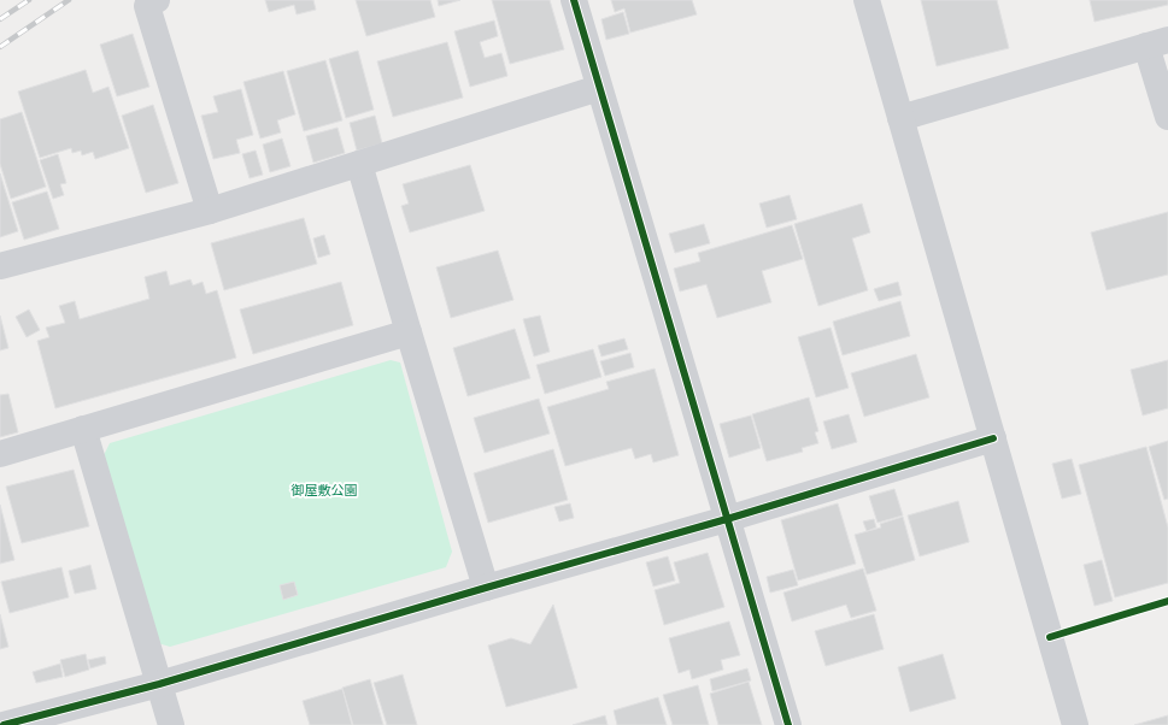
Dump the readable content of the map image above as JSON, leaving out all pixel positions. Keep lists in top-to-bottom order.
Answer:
{
  "parks": ["御屋敷公園"]
}
